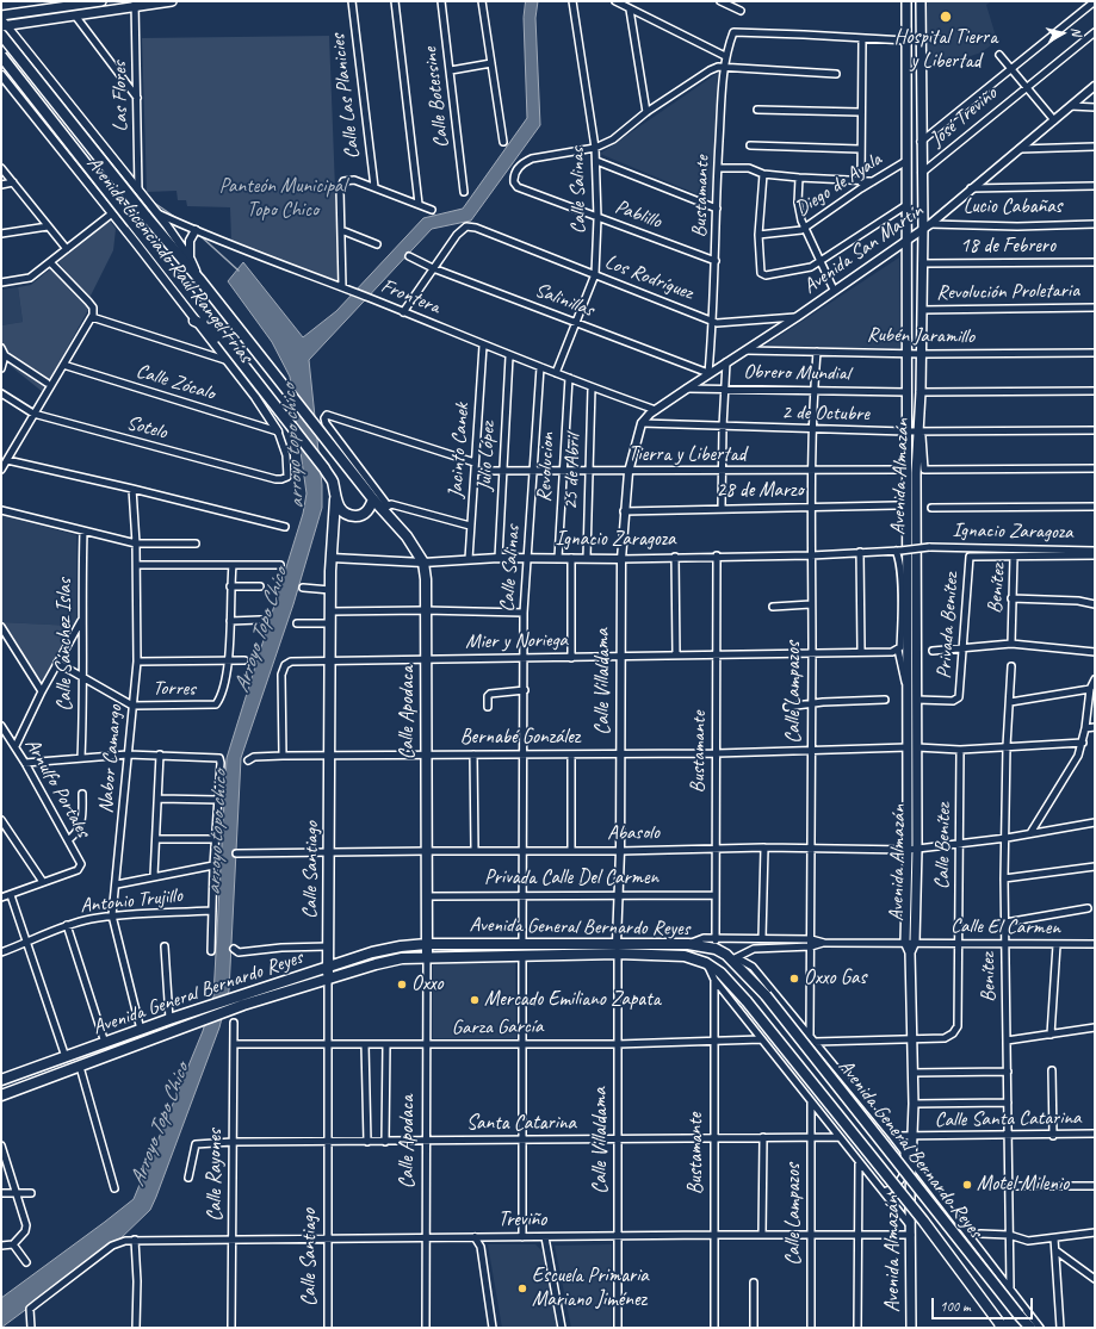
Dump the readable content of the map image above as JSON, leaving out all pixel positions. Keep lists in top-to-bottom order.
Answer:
{
  "streets": {
    "main road": [
      "Avenida Almazán",
      "Calle Apodaca",
      "Calle Santiago",
      "Avenida General Bernardo Reyes"
    ],
    "street": [
      "Las Flores",
      "Calle Las Planicies",
      "Calle Botessine",
      "José Treviño",
      "Diego de Ayala",
      "Calle Salinas",
      "Bustamante",
      "Lucio Cabañas",
      "Pablillo",
      "18 de Febrero",
      "Avenida San Martín",
      "Avenida Licenciado Raúl Rangel Frías",
      "Los Rodríguez",
      "Revolución Proletaria",
      "Frontera",
      "Salinillas",
      "Rubén Jaramillo",
      "Obrero Mundial",
      "Calle Zócalo",
      "2 de Octubre",
      "Sotelo",
      "Jacinto Canek",
      "Tierra y Libertad",
      "Julio López",
      "Revolucion",
      "25 de Abril",
      "28 de Marzo",
      "Ignacio Zaragoza",
      "Benítez",
      "Privada Benítez",
      "Mier y Noriega",
      "Calle Sánchez Islas",
      "Calle Villaldama",
      "Torres",
      "Calle Lampazos",
      "Bernabé González",
      "Nabor Camargo",
      "Arnulfo Portales",
      "Abasolo",
      "Calle Benítez",
      "Privada Calle Del Carmen",
      "Antonio Trujillo",
      "Calle El Carmen",
      "Garza García",
      "Calle Santa Catarina",
      "Santa Catarina",
      "Calle Rayones",
      "Treviño"
    ]
  },
  "crossings": [
    ["Las Flores", "Avenida Licenciado Raúl Rangel Frías"],
    ["Calle Las Planicies", "Frontera"],
    ["José Treviño", "Avenida Almazán"],
    ["Diego de Ayala", "Avenida Almazán"],
    ["Calle Salinas", "Pablillo"],
    ["Calle Salinas", "Los Rodríguez"],
    ["Calle Salinas", "Frontera"],
    ["Calle Salinas", "Salinillas"],
    ["Calle Salinas", "Tierra y Libertad"],
    ["Calle Salinas", "Ignacio Zaragoza"],
    ["Calle Salinas", "Mier y Noriega"],
    ["Calle Salinas", "Bernabé González"],
    ["Calle Salinas", "Abasolo"],
    ["Calle Salinas", "Privada Calle Del Carmen"],
    ["Calle Salinas", "Avenida General Bernardo Reyes"],
    ["Bustamante", "Pablillo"],
    ["Bustamante", "Avenida San Martín"],
    ["Bustamante", "Los Rodríguez"],
    ["Bustamante", "Salinillas"],
    ["Bustamante", "Ignacio Zaragoza"],
    ["Bustamante", "Mier y Noriega"],
    ["Bustamante", "Bernabé González"],
    ["Bustamante", "Abasolo"],
    ["Bustamante", "Privada Calle Del Carmen"],
    ["Bustamante", "Avenida General Bernardo Reyes"],
    ["Bustamante", "Garza García"],
    ["Bustamante", "Santa Catarina"],
    ["Bustamante", "Treviño"],
    ["Lucio Cabañas", "Avenida San Martín"],
    ["Lucio Cabañas", "Avenida Almazán"],
    ["18 de Febrero", "Avenida Almazán"],
    ["Avenida San Martín", "Los Rodríguez"],
    ["Avenida San Martín", "Frontera"],
    ["Avenida San Martín", "Salinillas"],
    ["Avenida San Martín", "Rubén Jaramillo"],
    ["Avenida San Martín", "Obrero Mundial"],
    ["Avenida San Martín", "2 de Octubre"],
    ["Avenida San Martín", "Avenida Almazán"],
    ["Avenida San Martín", "Calle Villaldama"],
    ["Avenida Licenciado Raúl Rangel Frías", "Frontera"],
    ["Avenida Licenciado Raúl Rangel Frías", "Calle Zócalo"],
    ["Avenida Licenciado Raúl Rangel Frías", "Sotelo"],
    ["Avenida Licenciado Raúl Rangel Frías", "Calle Apodaca"],
    ["Los Rodríguez", "Salinillas"],
    ["Revolución Proletaria", "Avenida Almazán"],
    ["Frontera", "Jacinto Canek"],
    ["Frontera", "Julio López"],
    ["Frontera", "Revolucion"],
    ["Frontera", "25 de Abril"],
    ["Frontera", "Calle Apodaca"],
    ["Rubén Jaramillo", "Avenida Almazán"],
    ["Rubén Jaramillo", "Calle Lampazos"],
    ["Obrero Mundial", "Avenida Almazán"],
    ["Obrero Mundial", "Calle Lampazos"],
    ["2 de Octubre", "Avenida Almazán"],
    ["2 de Octubre", "Calle Villaldama"],
    ["2 de Octubre", "Calle Lampazos"],
    ["Jacinto Canek", "Tierra y Libertad"],
    ["Jacinto Canek", "Ignacio Zaragoza"],
    ["Jacinto Canek", "Calle Apodaca"],
    ["Tierra y Libertad", "Julio López"],
    ["Tierra y Libertad", "Revolucion"],
    ["Tierra y Libertad", "25 de Abril"],
    ["Tierra y Libertad", "Calle Villaldama"],
    ["Tierra y Libertad", "Calle Lampazos"],
    ["Julio López", "Ignacio Zaragoza"],
    ["Revolucion", "Ignacio Zaragoza"],
    ["25 de Abril", "Ignacio Zaragoza"],
    ["Avenida Almazán", "Privada Benítez"],
    ["Avenida Almazán", "Bernabé González"],
    ["Avenida Almazán", "Abasolo"],
    ["Avenida Almazán", "Calle El Carmen"],
    ["Avenida Almazán", "Calle Santa Catarina"],
    ["Avenida Almazán", "Treviño"],
    ["28 de Marzo", "Calle Villaldama"],
    ["28 de Marzo", "Calle Lampazos"],
    ["Ignacio Zaragoza", "Calle Villaldama"],
    ["Ignacio Zaragoza", "Calle Lampazos"],
    ["Ignacio Zaragoza", "Calle Apodaca"],
    ["Ignacio Zaragoza", "Calle Santiago"],
    ["Benítez", "Privada Benítez"],
    ["Benítez", "Abasolo"],
    ["Benítez", "Calle El Carmen"],
    ["Benítez", "Calle Santa Catarina"],
    ["Mier y Noriega", "Calle Villaldama"],
    ["Mier y Noriega", "Calle Lampazos"],
    ["Mier y Noriega", "Calle Apodaca"],
    ["Mier y Noriega", "Bernabé González"],
    ["Mier y Noriega", "Calle Santiago"],
    ["Calle Sánchez Islas", "Torres"],
    ["Calle Villaldama", "Bernabé González"],
    ["Calle Villaldama", "Abasolo"],
    ["Calle Villaldama", "Privada Calle Del Carmen"],
    ["Calle Villaldama", "Avenida General Bernardo Reyes"],
    ["Calle Villaldama", "Garza García"],
    ["Calle Villaldama", "Santa Catarina"],
    ["Calle Villaldama", "Treviño"],
    ["Torres", "Nabor Camargo"],
    ["Calle Lampazos", "Bernabé González"],
    ["Calle Lampazos", "Abasolo"],
    ["Calle Lampazos", "Santa Catarina"],
    ["Calle Lampazos", "Treviño"],
    ["Calle Apodaca", "Bernabé González"],
    ["Calle Apodaca", "Abasolo"],
    ["Calle Apodaca", "Privada Calle Del Carmen"],
    ["Calle Apodaca", "Avenida General Bernardo Reyes"],
    ["Calle Apodaca", "Garza García"],
    ["Calle Apodaca", "Santa Catarina"],
    ["Calle Apodaca", "Treviño"],
    ["Bernabé González", "Calle Santiago"],
    ["Nabor Camargo", "Antonio Trujillo"],
    ["Nabor Camargo", "Avenida General Bernardo Reyes"],
    ["Abasolo", "Calle Benítez"],
    ["Abasolo", "Calle Santiago"],
    ["Calle Benítez", "Calle El Carmen"],
    ["Calle Santiago", "Avenida General Bernardo Reyes"],
    ["Calle Santiago", "Garza García"],
    ["Calle Santiago", "Santa Catarina"],
    ["Calle Santiago", "Treviño"],
    ["Garza García", "Calle Rayones"],
    ["Santa Catarina", "Calle Rayones"],
    ["Calle Rayones", "Treviño"]
  ],
  "water": ["arroyo topo chico", "Arroyo Topo Chico"],
  "parks": ["Panteón Municipal Topo Chico"],
  "places": [
    "Hospital Tierra y Libertad",
    "Oxxo Gas",
    "Oxxo",
    "Mercado Emiliano Zapata",
    "Motel Milenio",
    "Escuela Primaria Mariano Jiménez"
  ],
  "scale_bar": "100 m",
  "north": "right"
}
